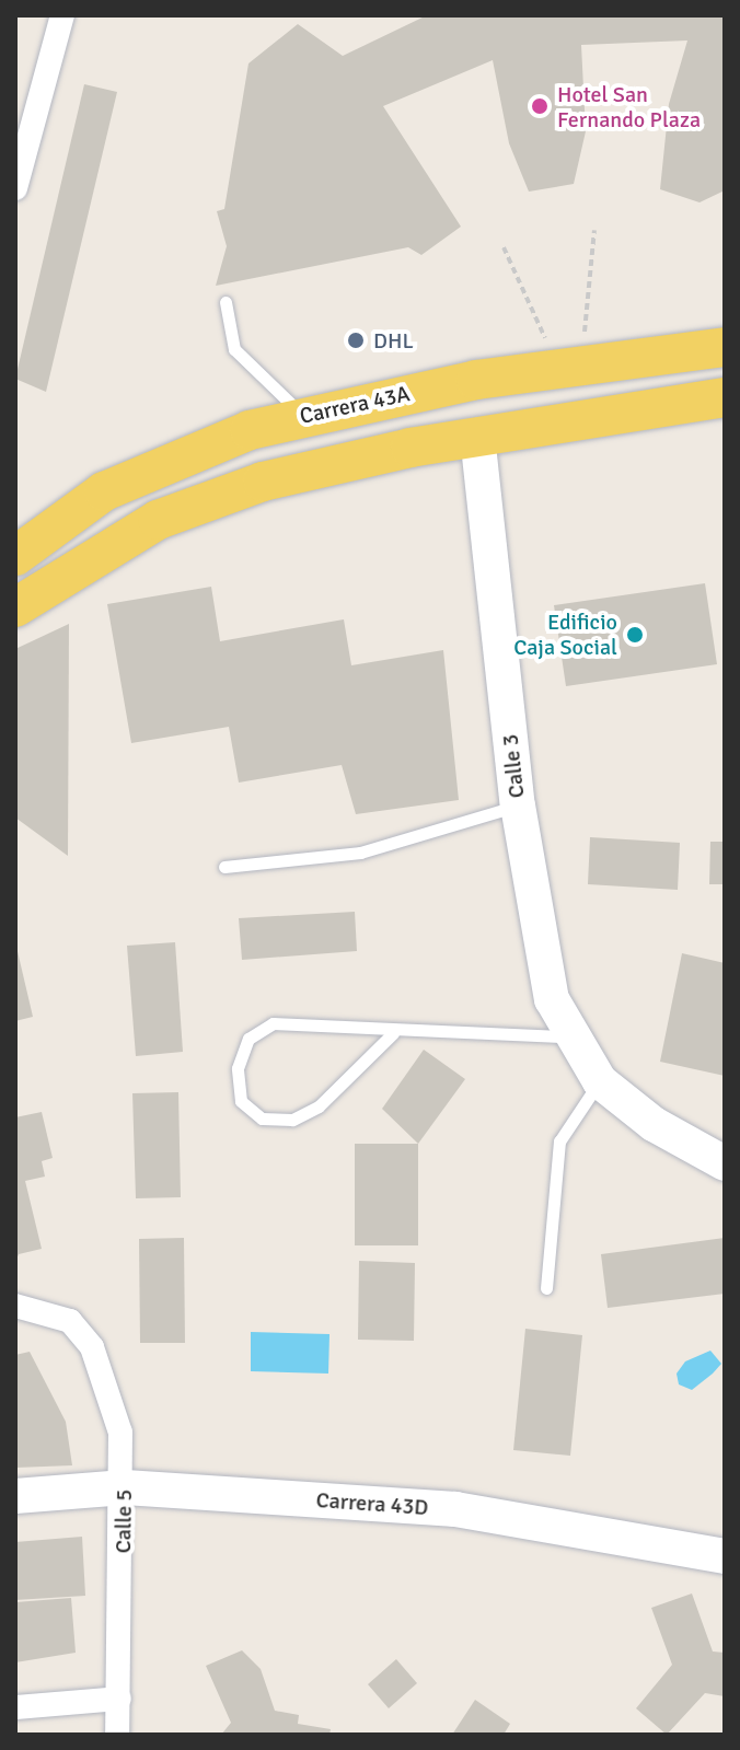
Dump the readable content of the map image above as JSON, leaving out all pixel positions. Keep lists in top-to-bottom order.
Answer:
{
  "streets": {
    "main road": ["Carrera 43A"],
    "street": ["Calle 3", "Carrera 43D", "Calle 5"]
  },
  "crossings": [
    ["Carrera 43D", "Calle 5"]
  ],
  "places": ["Hotel San Fernando Plaza", "DHL", "Edificio Caja Social"]
}
